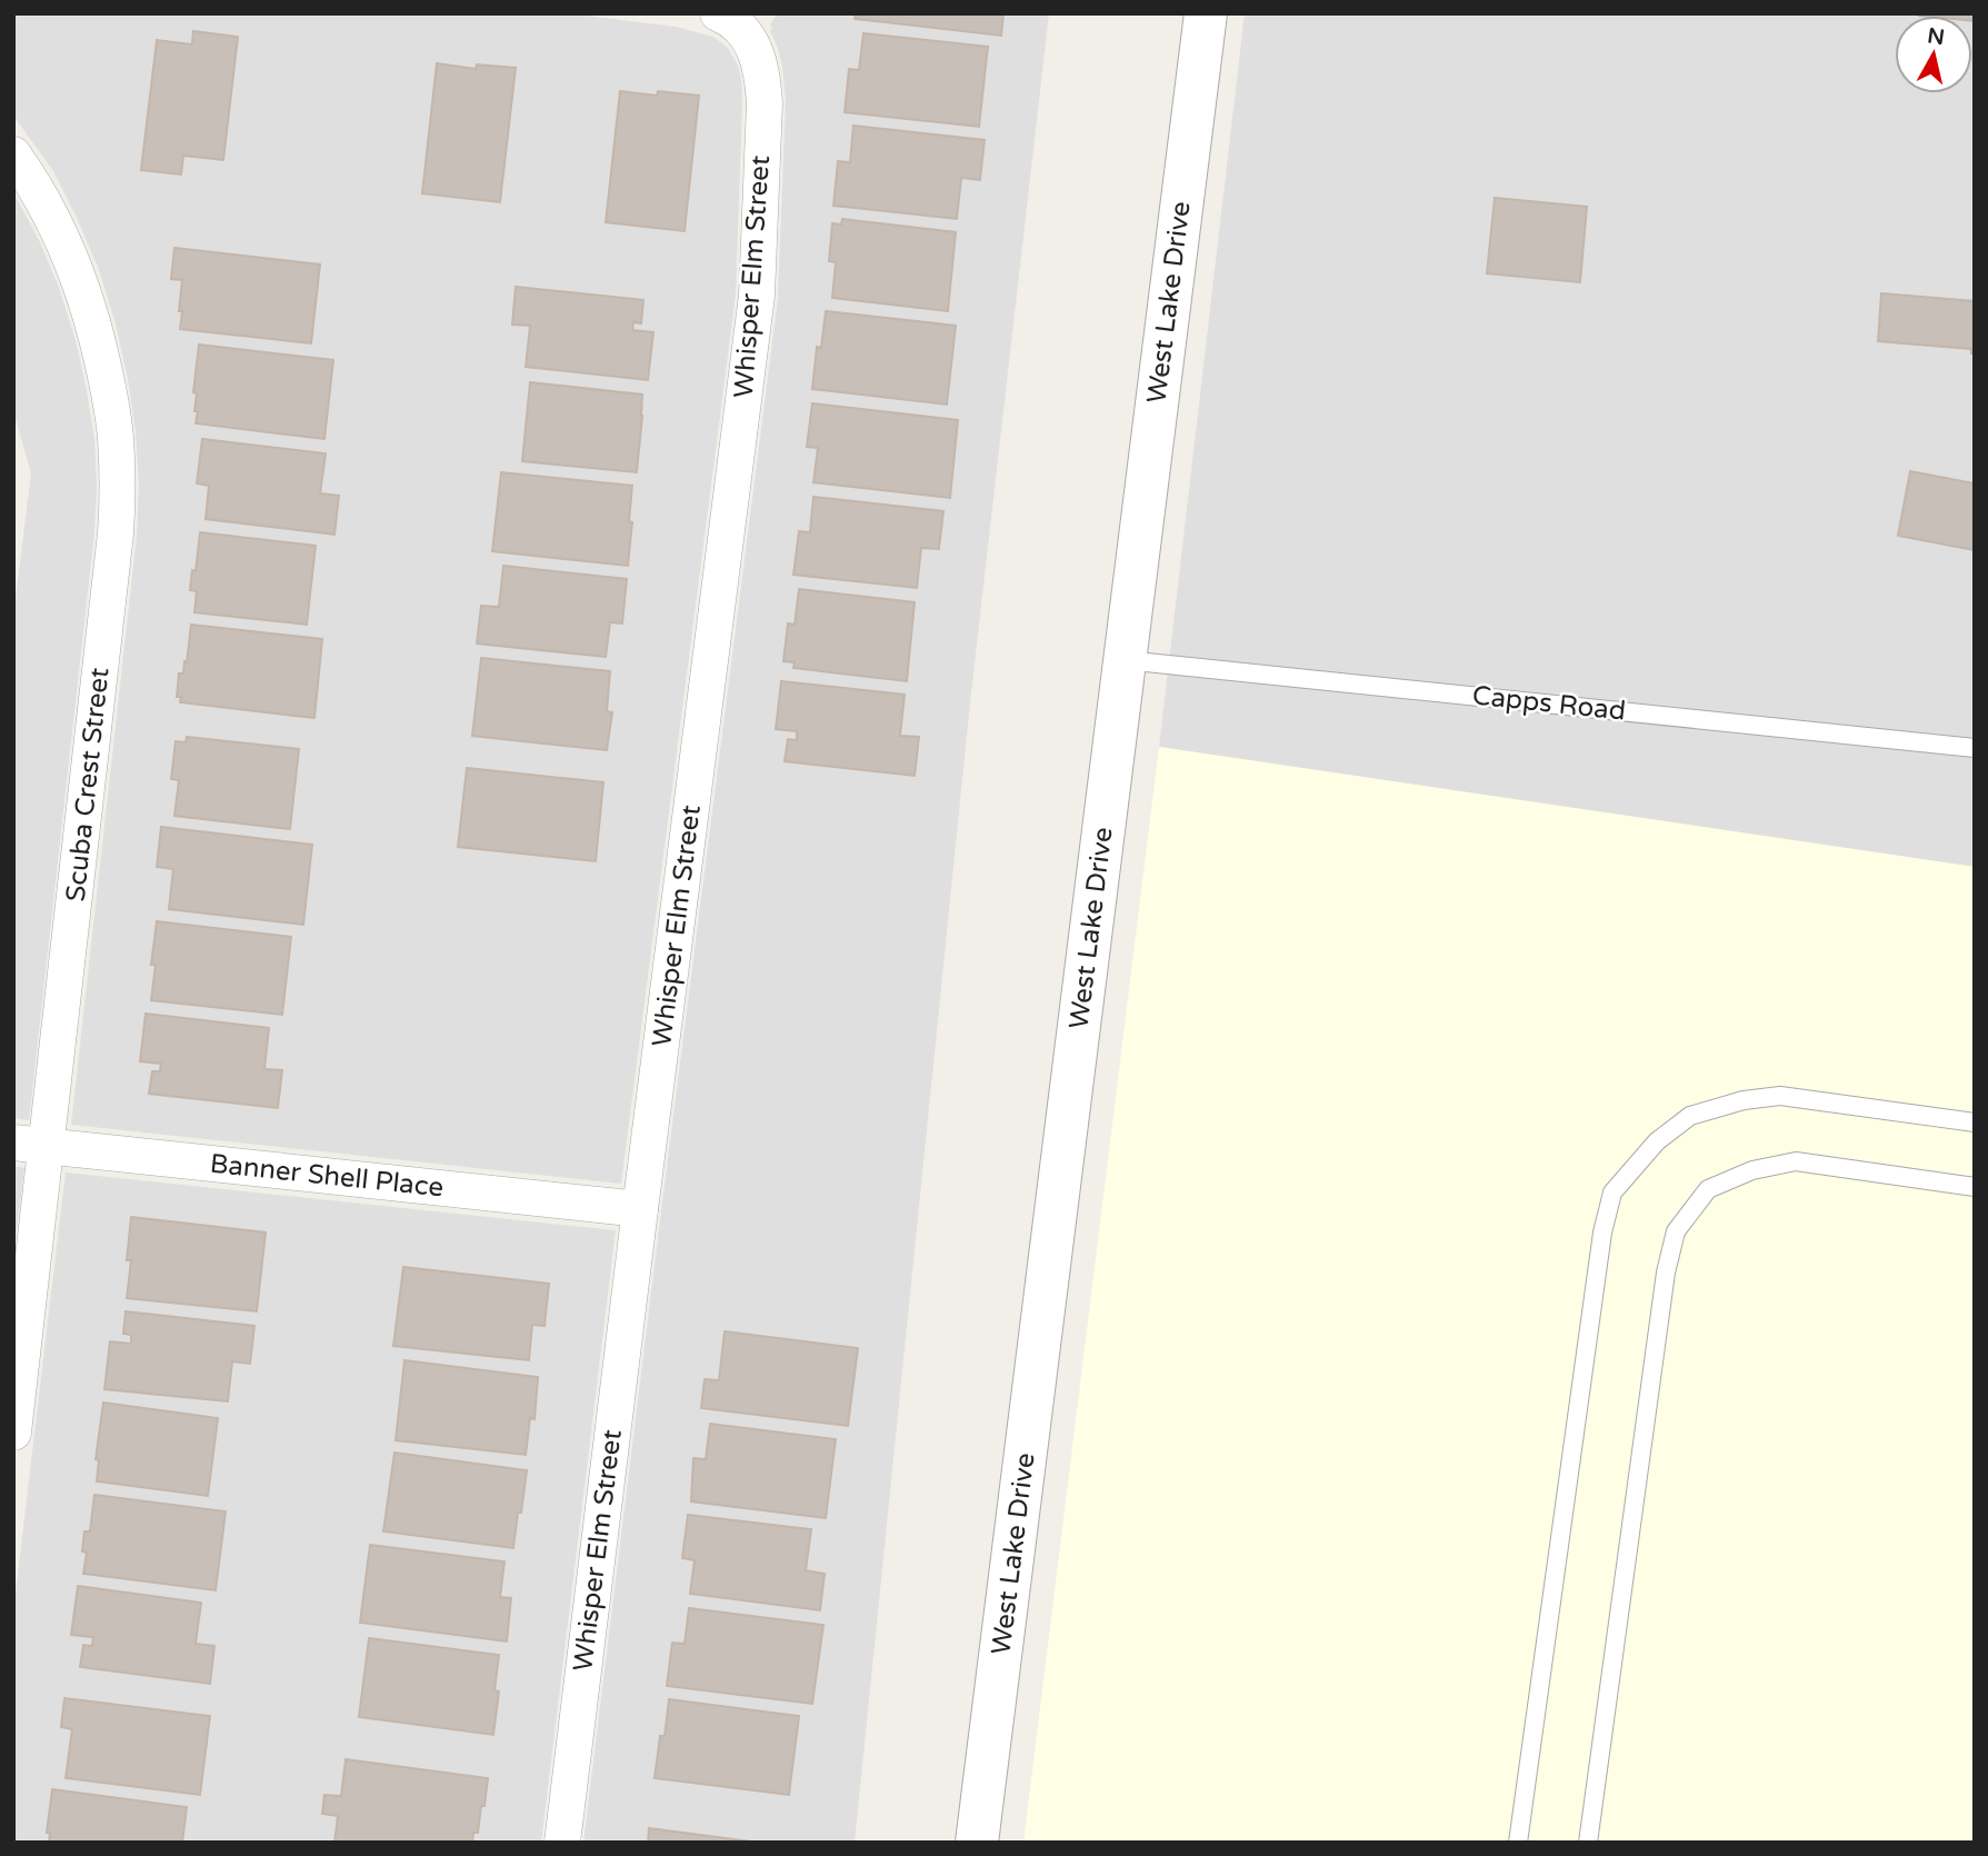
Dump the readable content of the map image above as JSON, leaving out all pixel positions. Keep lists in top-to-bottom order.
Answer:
{
  "streets": {
    "street": [
      "Whisper Elm Street",
      "West Lake Drive",
      "Scuba Crest Street",
      "Banner Shell Place"
    ],
    "lane": ["Capps Road"]
  },
  "crossings": [
    ["Whisper Elm Street", "Banner Shell Place"],
    ["West Lake Drive", "Capps Road"],
    ["Scuba Crest Street", "Banner Shell Place"]
  ],
  "north": "top"
}
